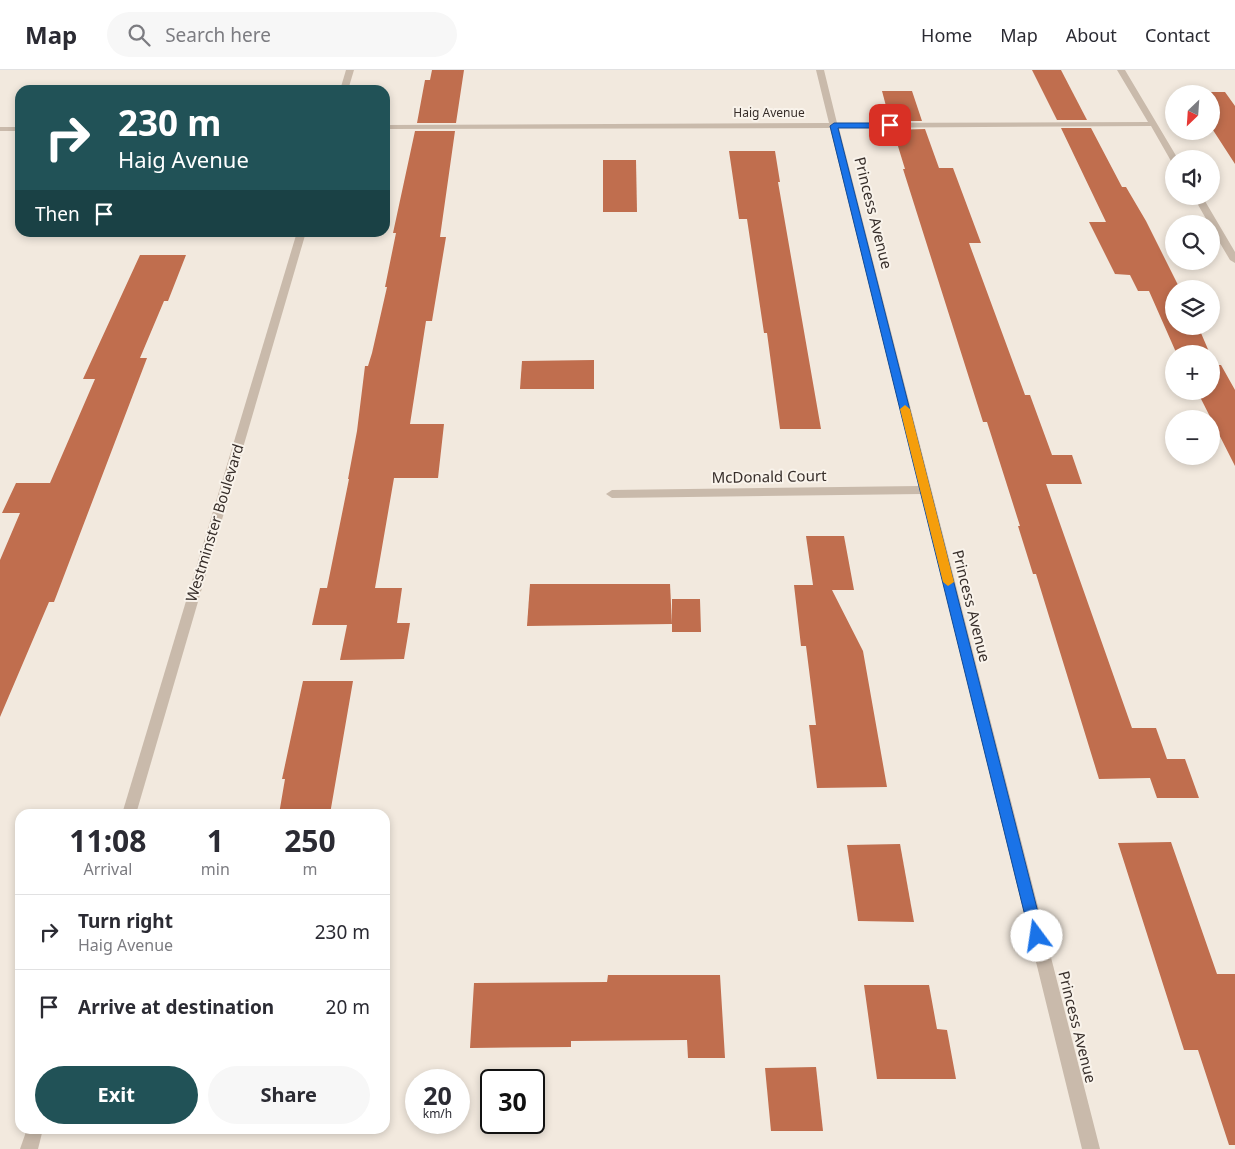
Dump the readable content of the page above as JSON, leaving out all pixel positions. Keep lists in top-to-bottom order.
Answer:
{
  "streets": {
    "street": [
      "Haig Avenue",
      "Princess Avenue",
      "McDonald Court",
      "Westminster Boulevard"
    ]
  },
  "crossings": [
    ["Haig Avenue", "Princess Avenue"],
    ["Princess Avenue", "McDonald Court"]
  ],
  "north": "bottom left",
  "page": {
    "header": "Map",
    "search": "Search here",
    "nav": [
      "Home",
      "Map",
      "About",
      "Contact"
    ],
    "map_buttons": ["+", "−"],
    "turn": ["230 m", "Haig Avenue"],
    "then": "Then",
    "eta": [
      "11:08",
      "Arrival",
      "1",
      "min",
      "250",
      "m"
    ],
    "list": [
      {
        "name": "Turn right",
        "note": "Haig Avenue",
        "value": "230 m"
      },
      {
        "name": "Arrive at destination",
        "value": "20 m"
      }
    ],
    "buttons": ["Exit", "Share"],
    "speed": "20 km/h",
    "limit": "30"
  }
}
